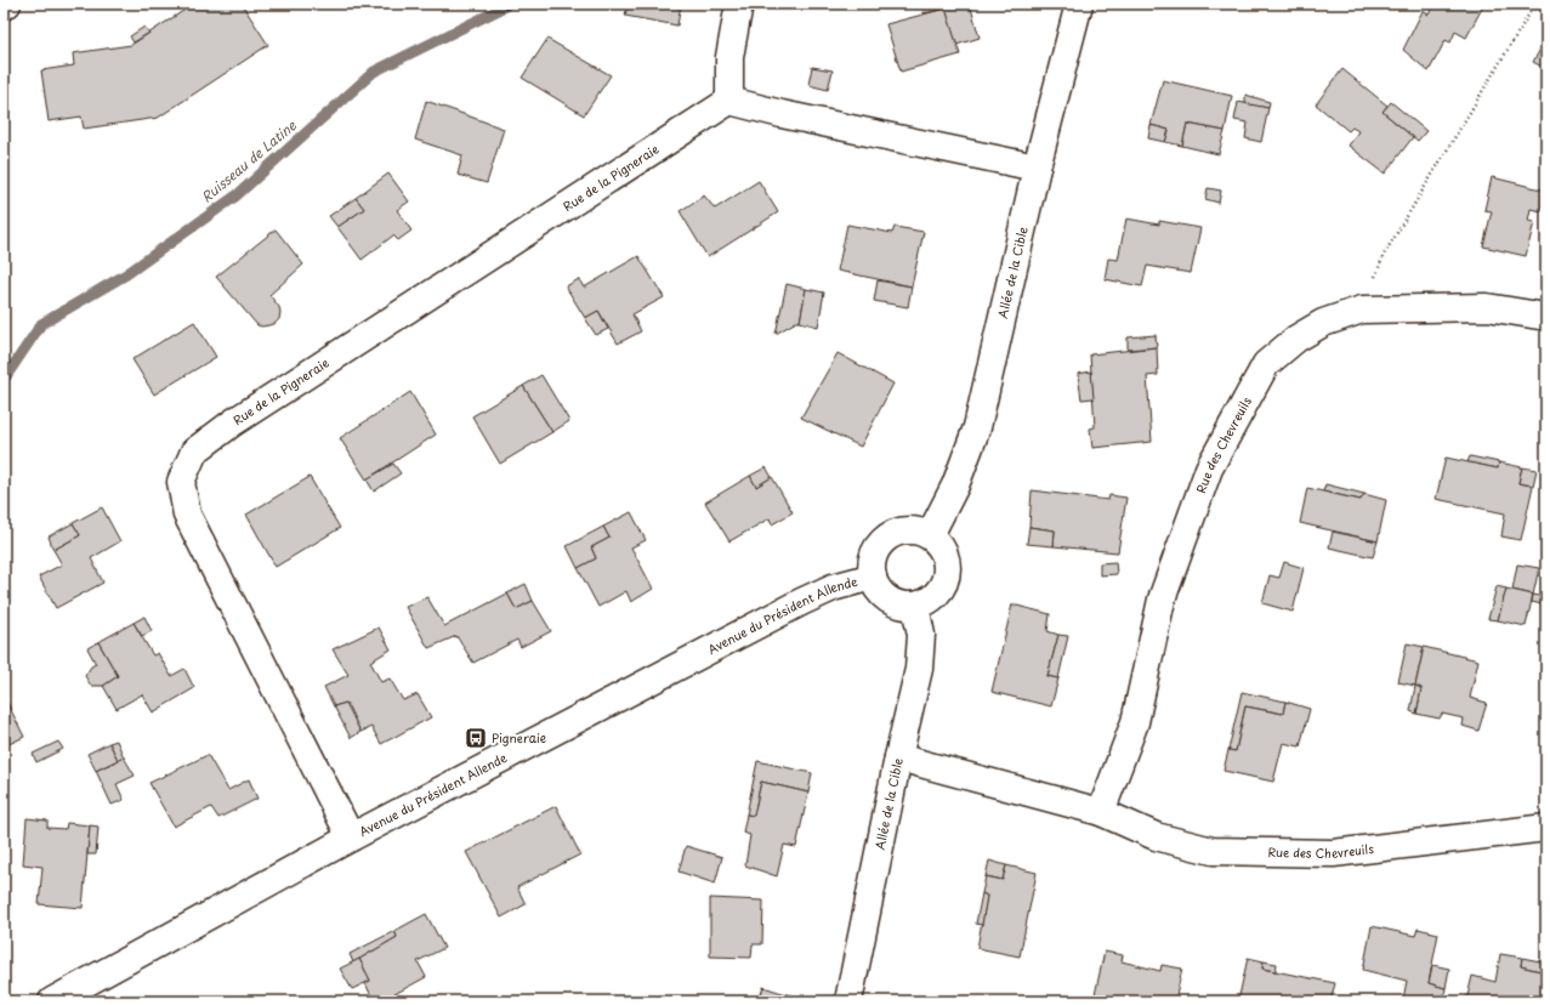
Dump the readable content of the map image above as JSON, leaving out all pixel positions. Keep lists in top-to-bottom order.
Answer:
{
  "streets": {
    "street": [
      "Rue de la Pigneraie",
      "Allée de la Cible",
      "Rue des Chevreuils",
      "Avenue du Président Allende"
    ]
  },
  "crossings": [
    ["Rue de la Pigneraie", "Avenue du Président Allende"],
    ["Allée de la Cible", "Rue des Chevreuils"],
    ["Allée de la Cible", "Avenue du Président Allende"]
  ],
  "water": ["Ruisseau de Latine"],
  "places": {
    "bus stop": ["Pigneraie"]
  }
}
